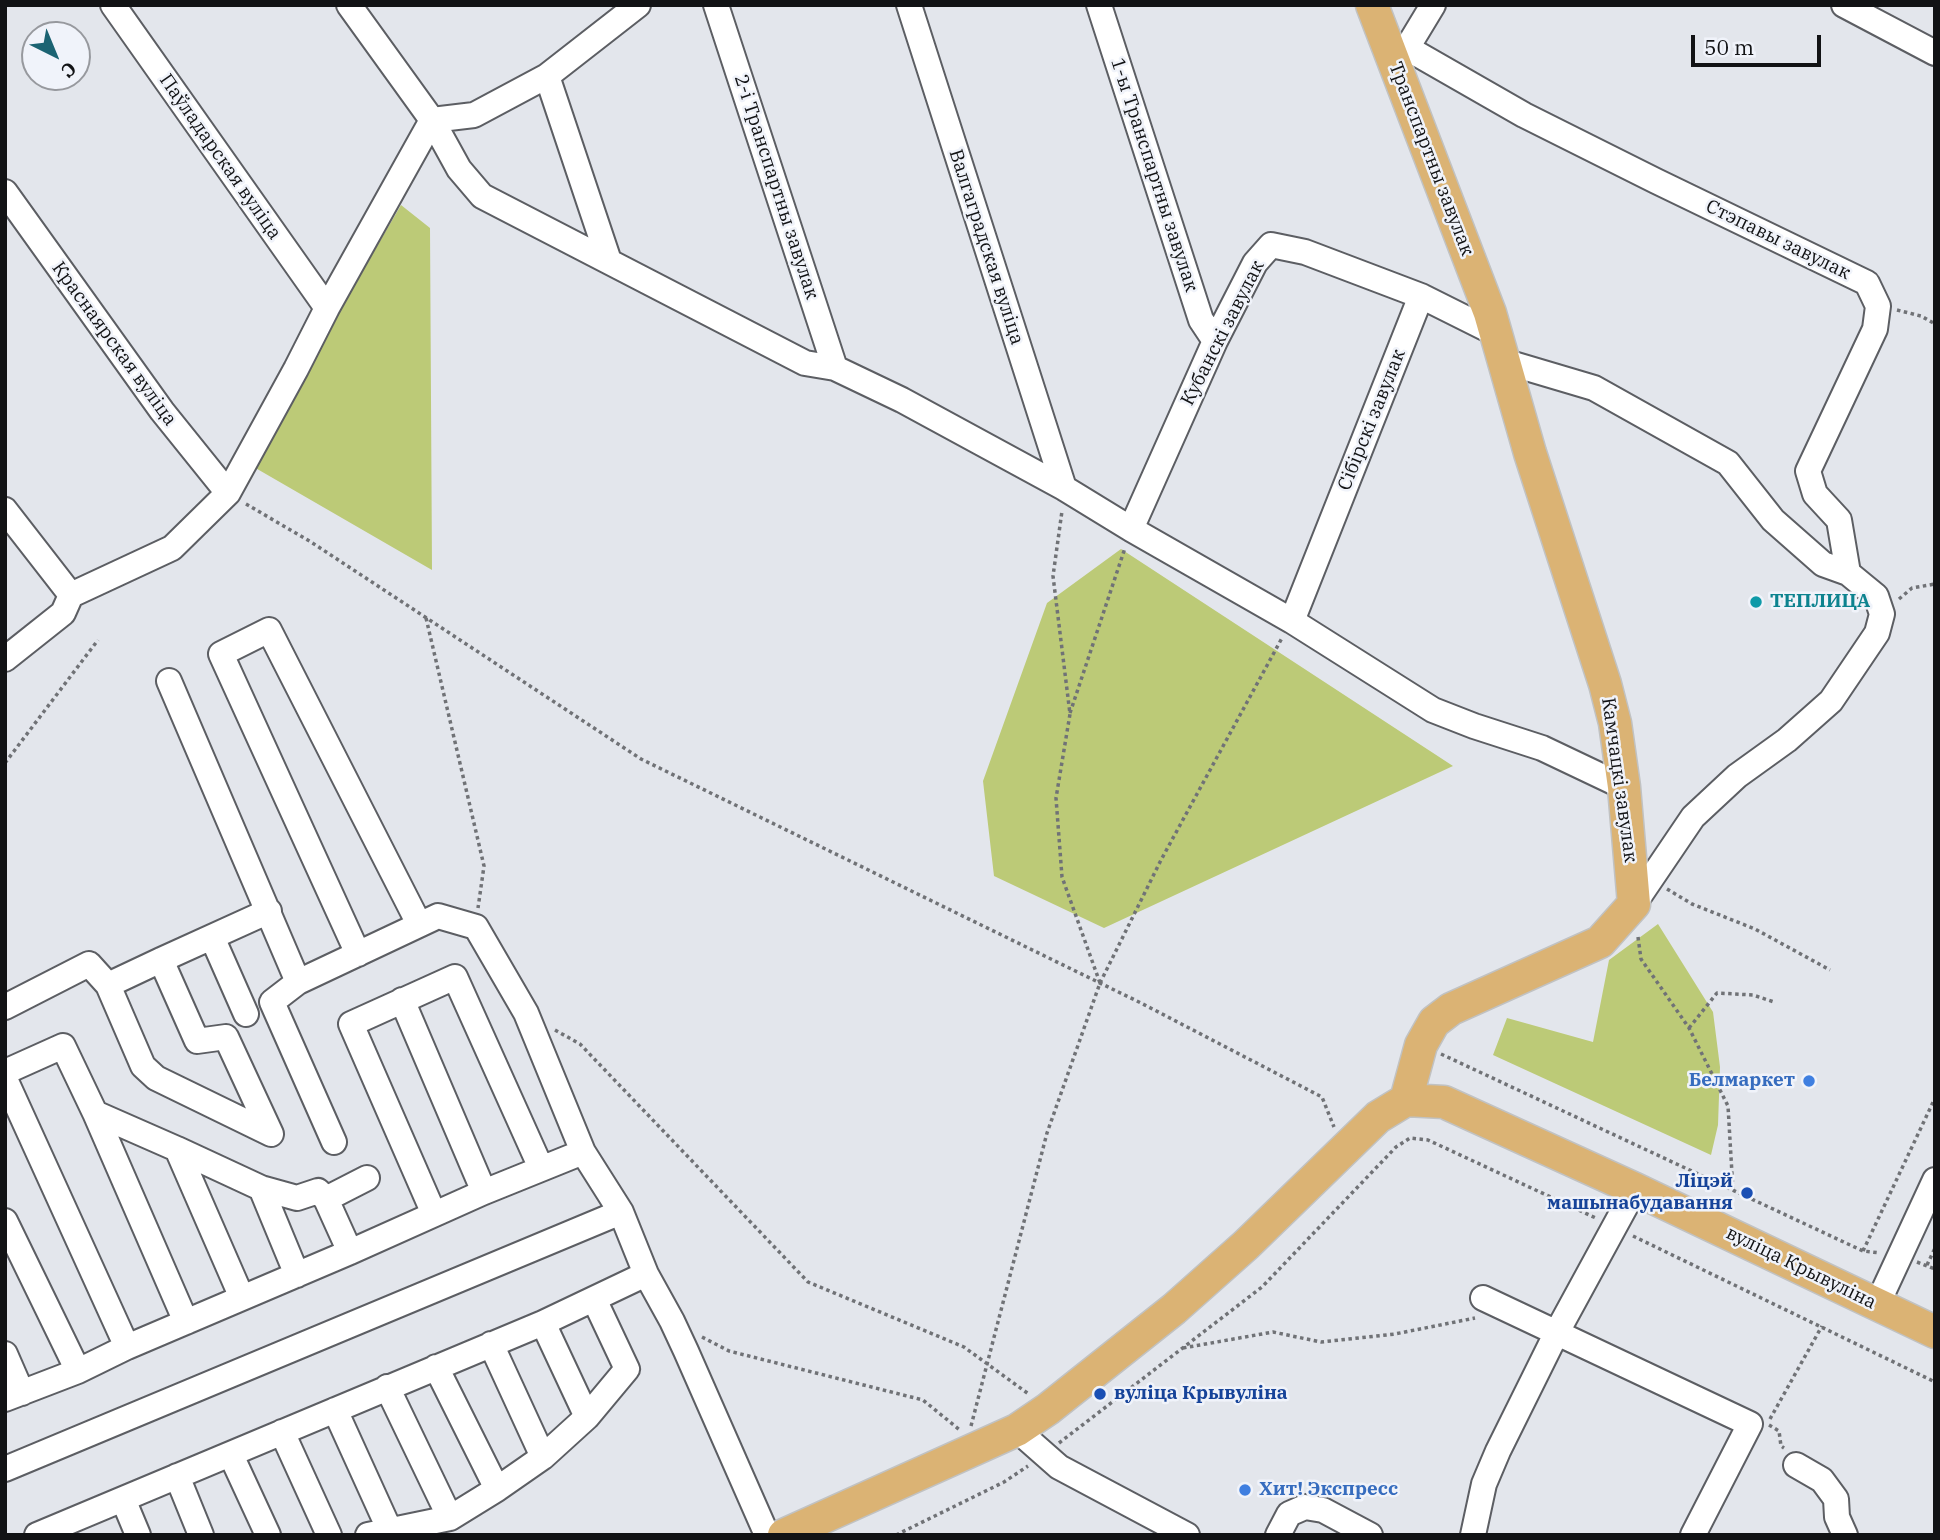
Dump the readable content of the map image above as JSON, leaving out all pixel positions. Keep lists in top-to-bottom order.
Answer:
{
  "streets": {
    "main road": ["Транспартны завулак", "Камчацкі завулак", "вуліца Крывуліна"],
    "street": [
      "Паўладарская вуліца",
      "1-ы Транспартны завулак",
      "2-і Транспартны завулак",
      "Стэпавы завулак",
      "Валгаградская вуліца",
      "Кубанскі завулак",
      "Краснаярская вуліца",
      "Сібірскі завулак"
    ]
  },
  "crossings": [
    ["Транспартны завулак", "Стэпавы завулак"],
    ["Транспартны завулак", "Камчацкі завулак"],
    ["1-ы Транспартны завулак", "Кубанскі завулак"],
    ["Кубанскі завулак", "Сібірскі завулак"]
  ],
  "places": [
    "ТЕПЛИЦА",
    "Белмаркет",
    "Ліцэй машынабудавання",
    "вуліца Крывуліна",
    "Хит! Экспресс"
  ],
  "scale_bar": "50 m",
  "north": "bottom right"
}
